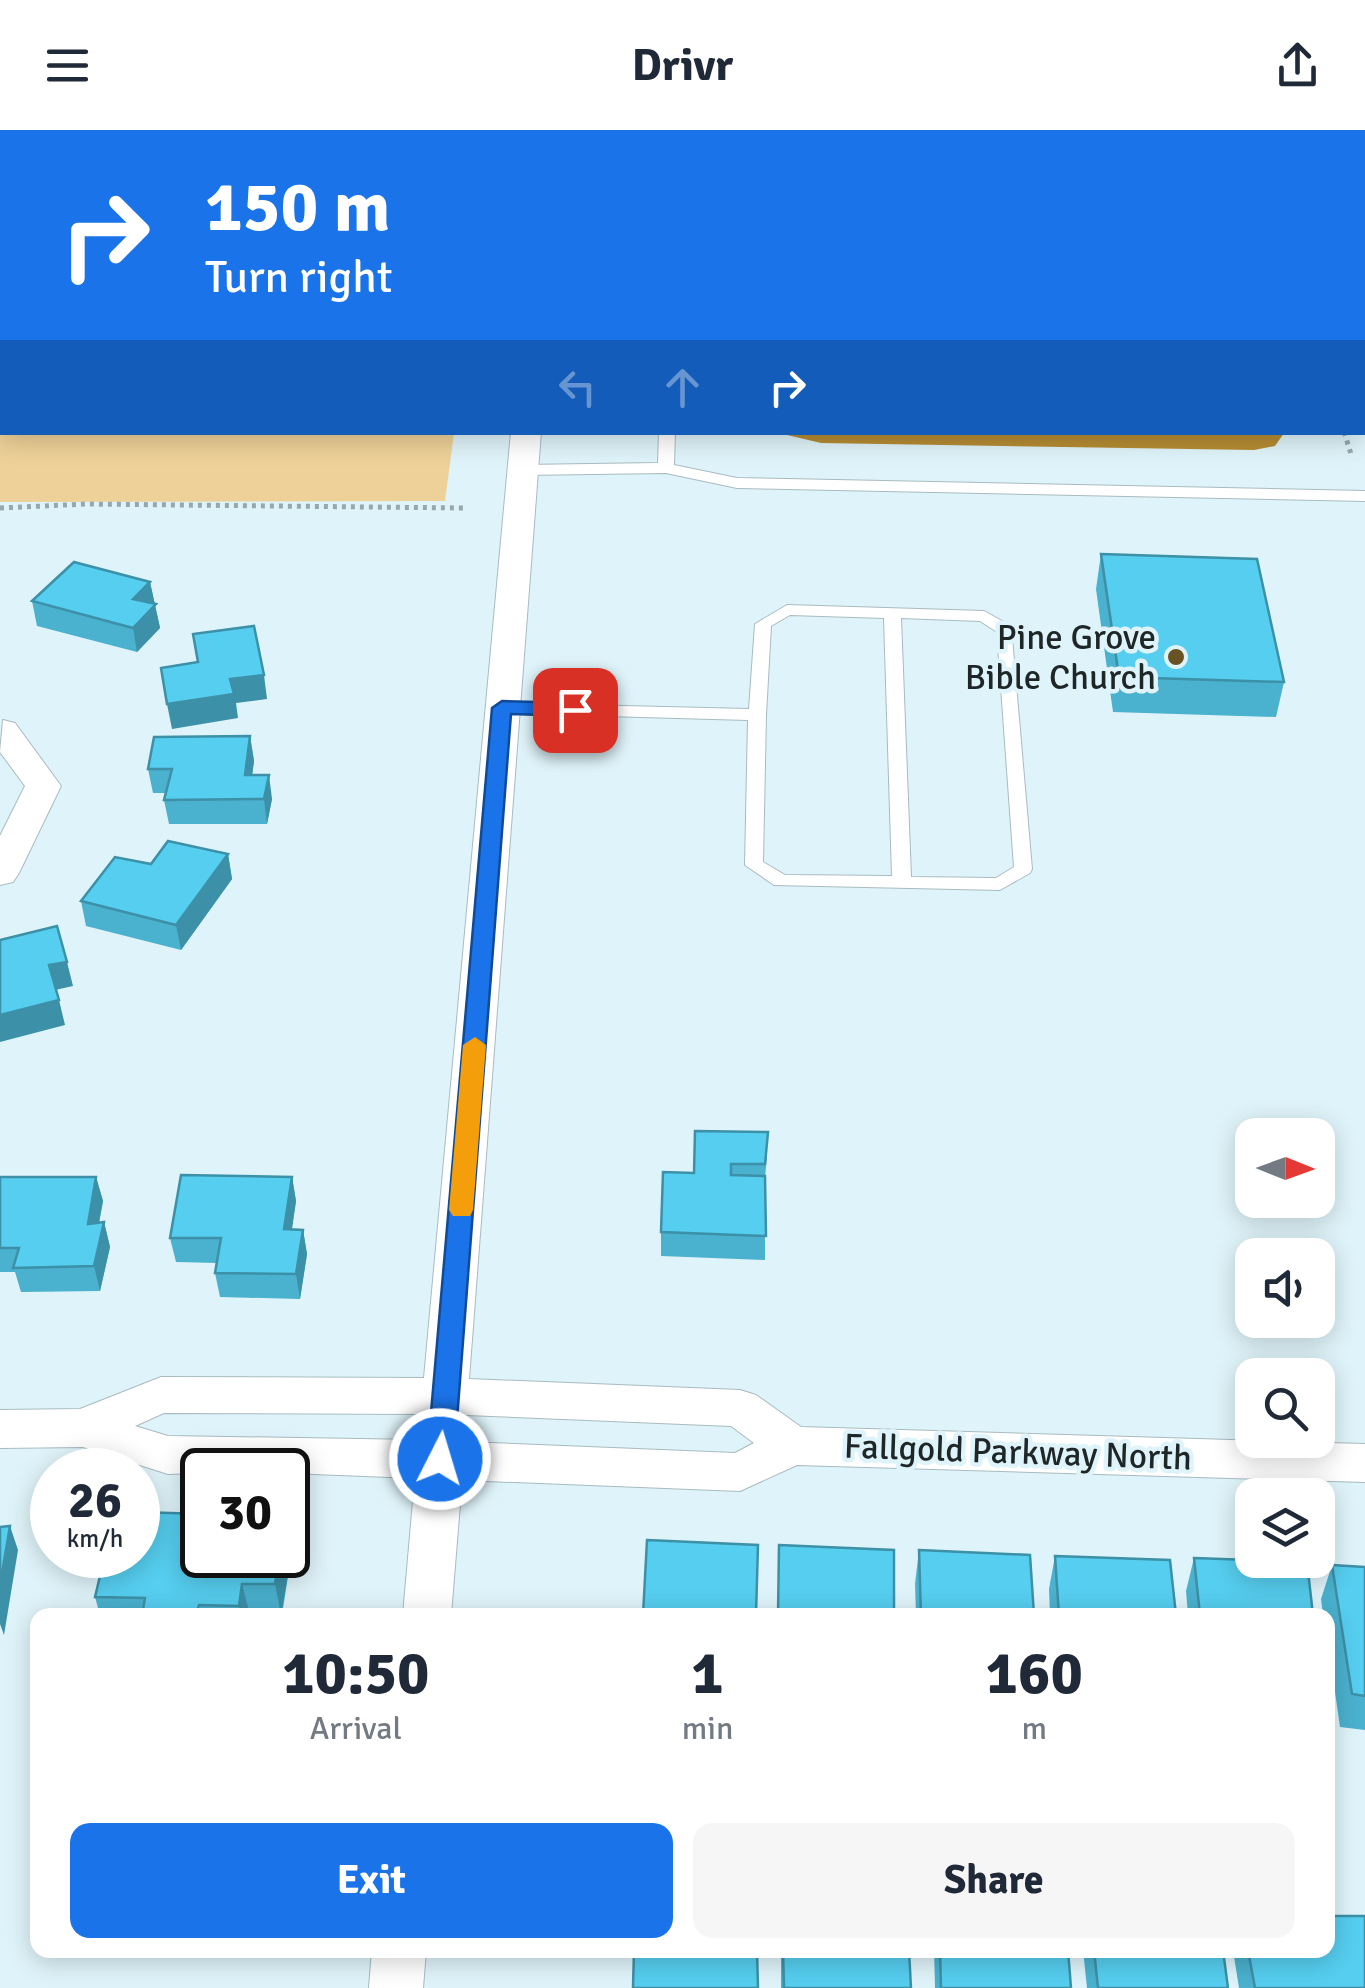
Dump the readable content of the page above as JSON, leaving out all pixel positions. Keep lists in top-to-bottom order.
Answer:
{
  "streets": {
    "street": ["Fallgold Parkway North"]
  },
  "places": ["Pine Grove Bible Church"],
  "north": "right",
  "page": {
    "header": "Drivr",
    "turn": ["150 m", "Turn right"],
    "speed": "26 km/h",
    "limit": "30",
    "eta": [
      "10:50",
      "Arrival",
      "1",
      "min",
      "160",
      "m"
    ],
    "buttons": ["Exit", "Share"]
  }
}
